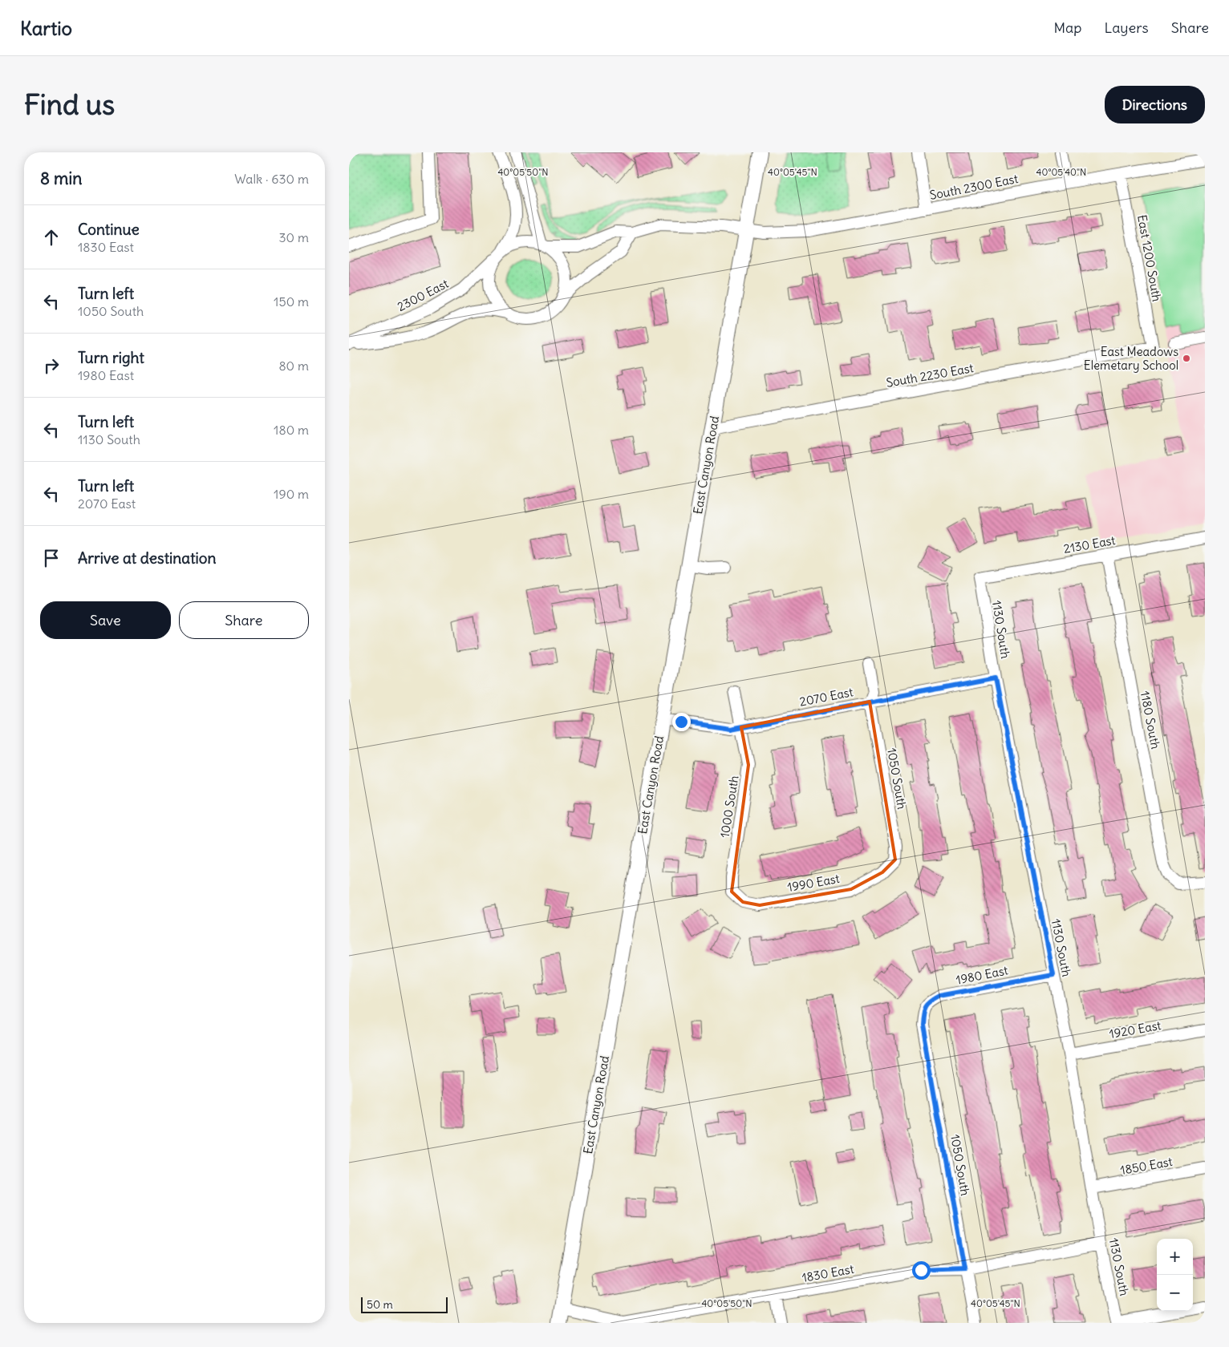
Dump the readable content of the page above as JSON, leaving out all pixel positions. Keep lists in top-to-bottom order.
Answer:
{
  "streets": {
    "main road": ["East Canyon Road"],
    "street": [
      "South 2300 East",
      "East 1200 South",
      "2300 East",
      "South 2230 East",
      "2130 East",
      "1130 South",
      "2070 East",
      "1180 South",
      "1050 South",
      "1000 South",
      "1990 East",
      "1980 East",
      "1920 East",
      "1850 East",
      "1830 East"
    ]
  },
  "crossings": [
    ["South 2300 East", "East 1200 South"],
    ["South 2300 East", "East Canyon Road"],
    ["East 1200 South", "South 2230 East"],
    ["South 2230 East", "East Canyon Road"],
    ["East Canyon Road", "2070 East"],
    ["East Canyon Road", "1830 East"],
    ["2130 East", "1130 South"],
    ["2130 East", "1180 South"],
    ["1130 South", "2070 East"],
    ["1130 South", "1980 East"],
    ["1130 South", "1920 East"],
    ["1130 South", "1850 East"],
    ["1130 South", "1830 East"],
    ["2070 East", "1050 South"],
    ["2070 East", "1000 South"],
    ["1050 South", "1990 East"],
    ["1050 South", "1980 East"],
    ["1050 South", "1830 East"],
    ["1000 South", "1990 East"]
  ],
  "places": ["East Meadows Elemetary School"],
  "scale_bar": "50 m",
  "page": {
    "header": "Kartio",
    "nav": ["Map", "Layers", "Share"],
    "buttons": [
      "Directions",
      ["Save", "Share"]
    ],
    "title": "Find us",
    "heading": ["8 min", "Walk · 630 m"],
    "list": [
      ["Continue", "1830 East", "30 m"],
      ["Turn left", "1050 South", "150 m"],
      ["Turn right", "1980 East", "80 m"],
      ["Turn left", "1130 South", "180 m"],
      ["Turn left", "2070 East", "190 m"],
      "Arrive at destination"
    ],
    "map_buttons": ["+", "−"],
    "scale": "50 m"
  },
  "coordinates": ["40°05'50\"N", "40°05'45\"N", "40°05'40\"N"]
}
